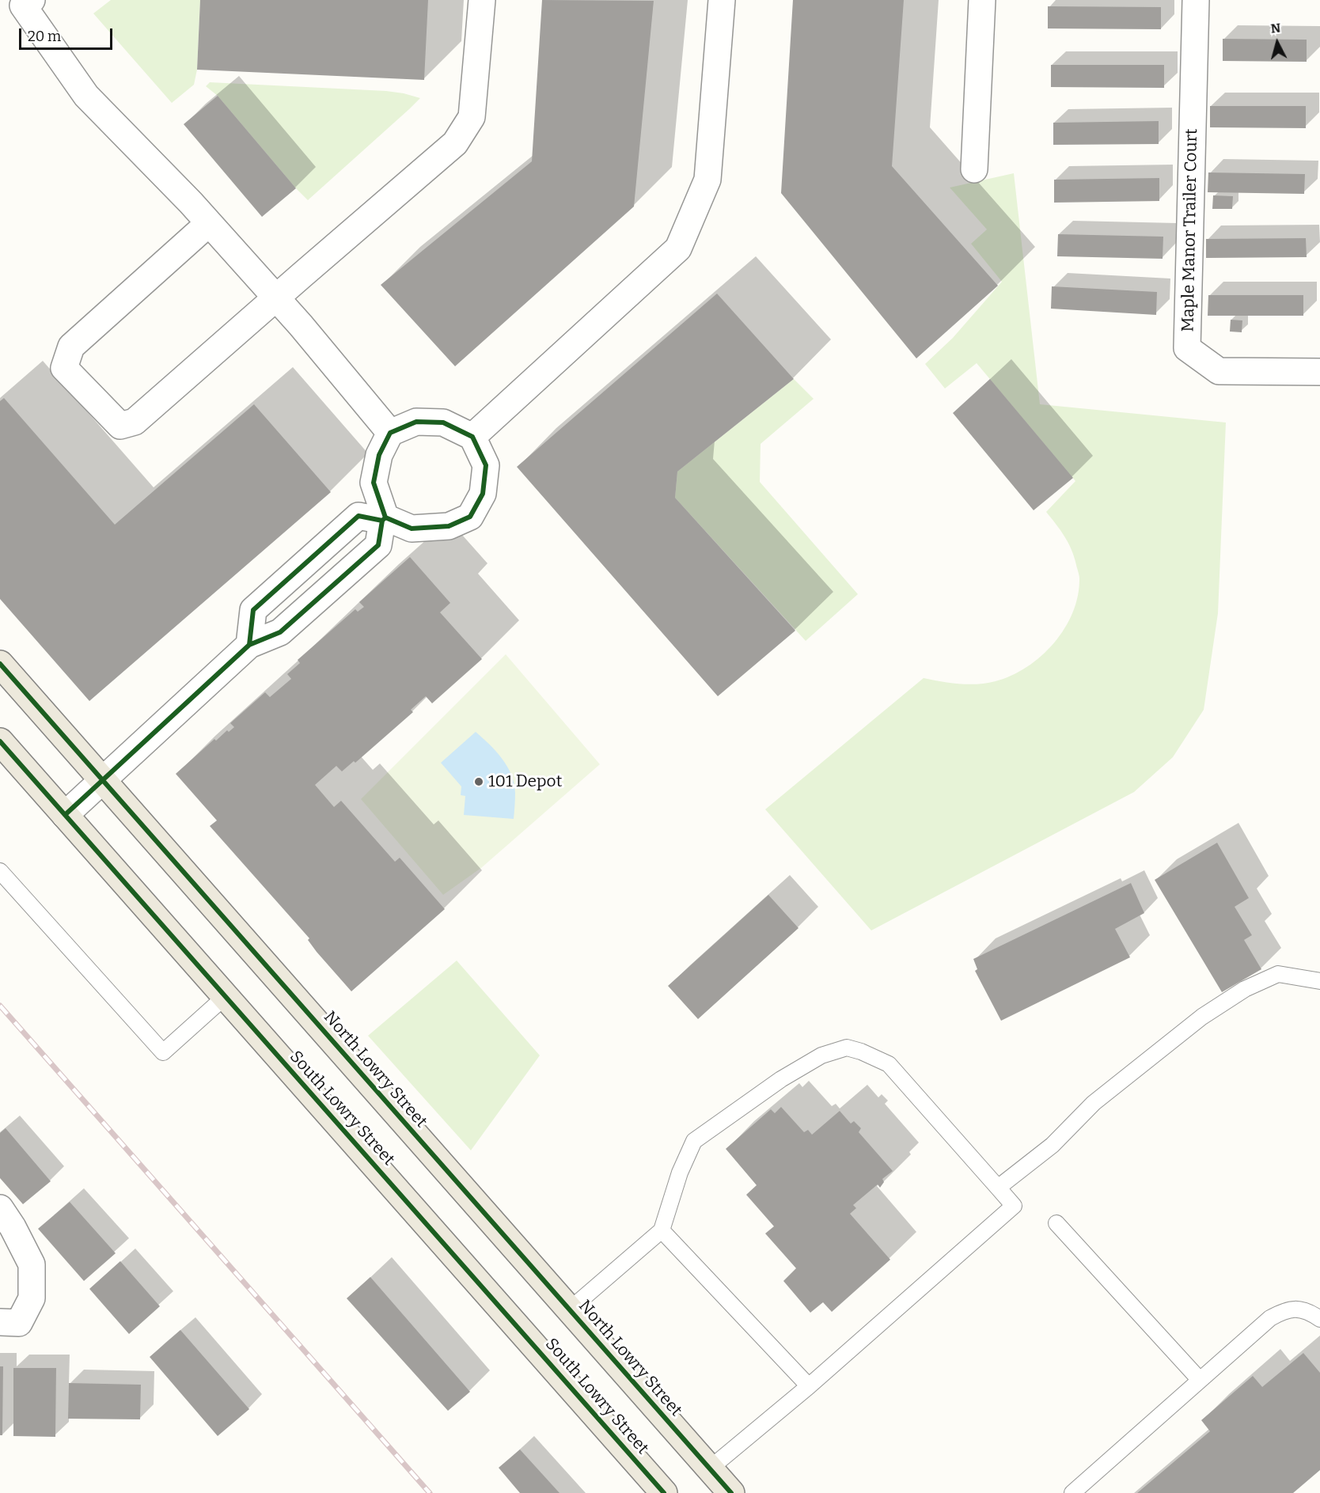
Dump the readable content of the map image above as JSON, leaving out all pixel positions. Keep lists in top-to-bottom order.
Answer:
{
  "streets": {
    "main road": ["North Lowry Street", "South Lowry Street"],
    "street": ["Maple Manor Trailer Court"]
  },
  "places": ["101 Depot"],
  "scale_bar": "20 m",
  "north": "top"
}
